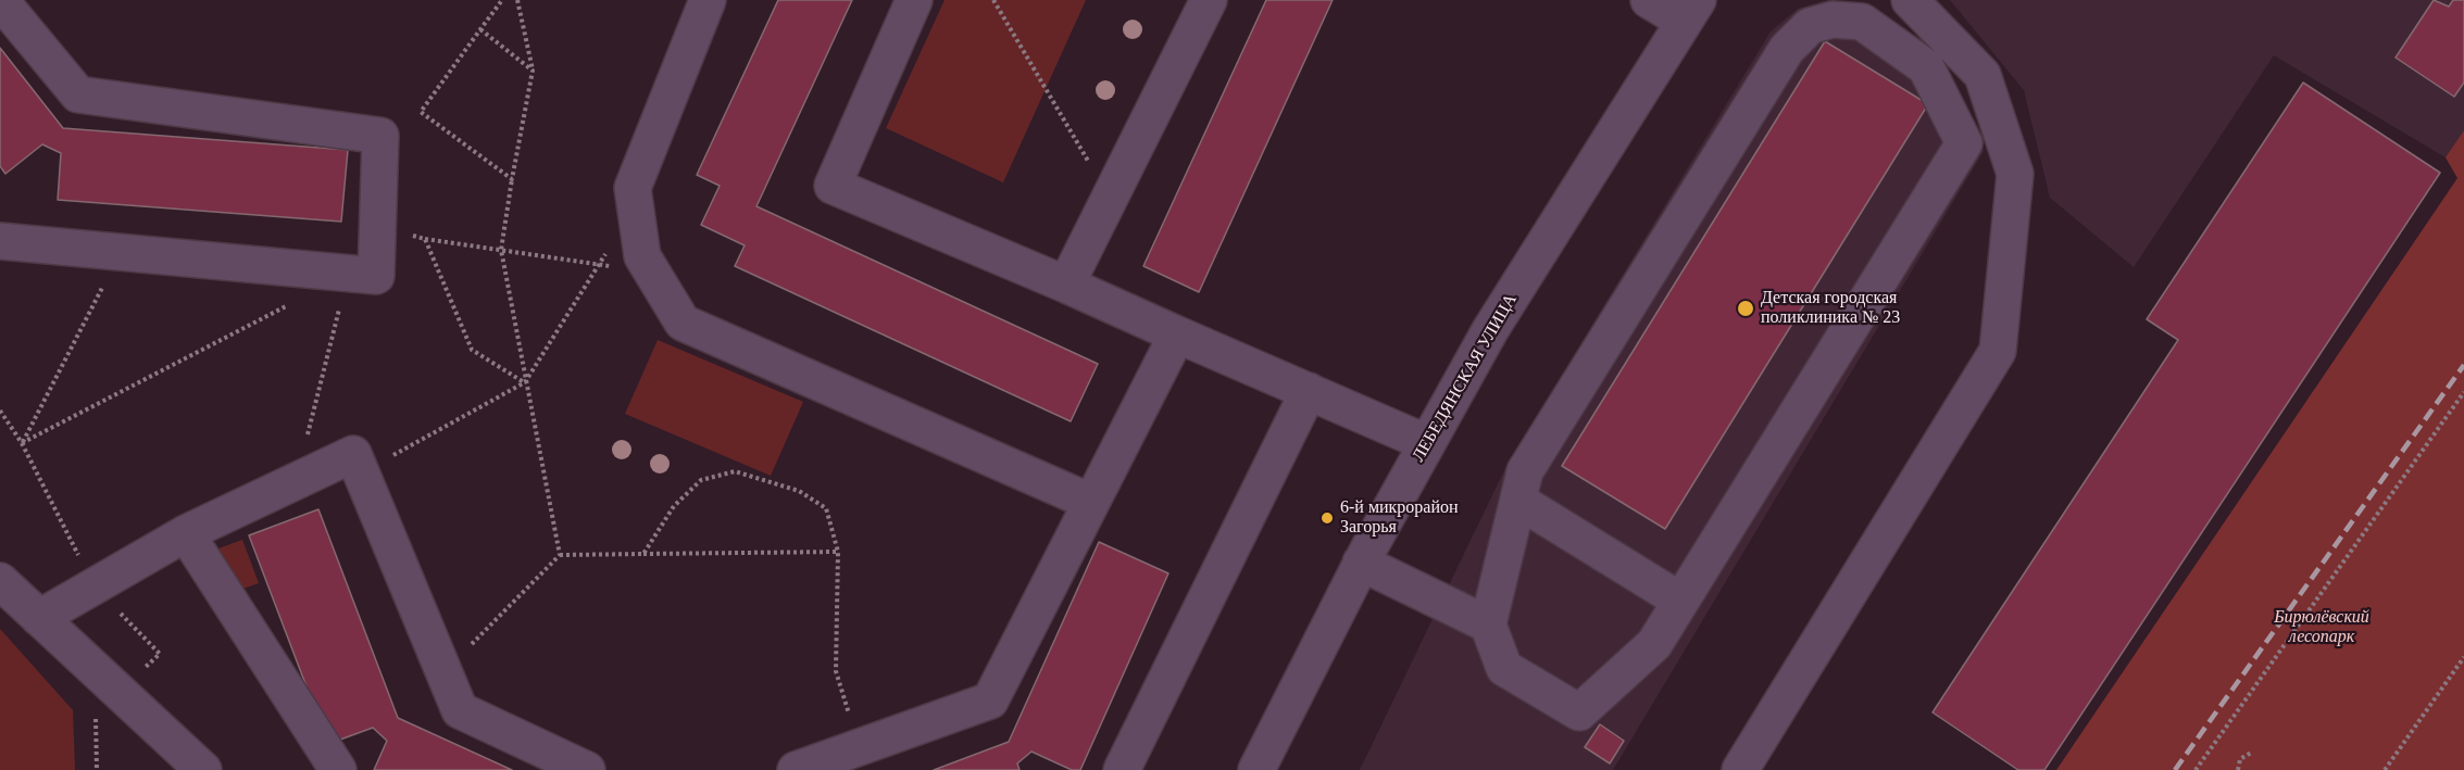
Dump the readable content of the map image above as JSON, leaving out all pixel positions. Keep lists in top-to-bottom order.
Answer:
{
  "streets": {
    "street": ["ЛЕБЕДЯНСКАЯ УЛИЦА"]
  },
  "parks": ["Бирюлёвский лесопарк"],
  "places": ["Детская городская поликлиника № 23", "6-й микрорайон Загорья"]
}
